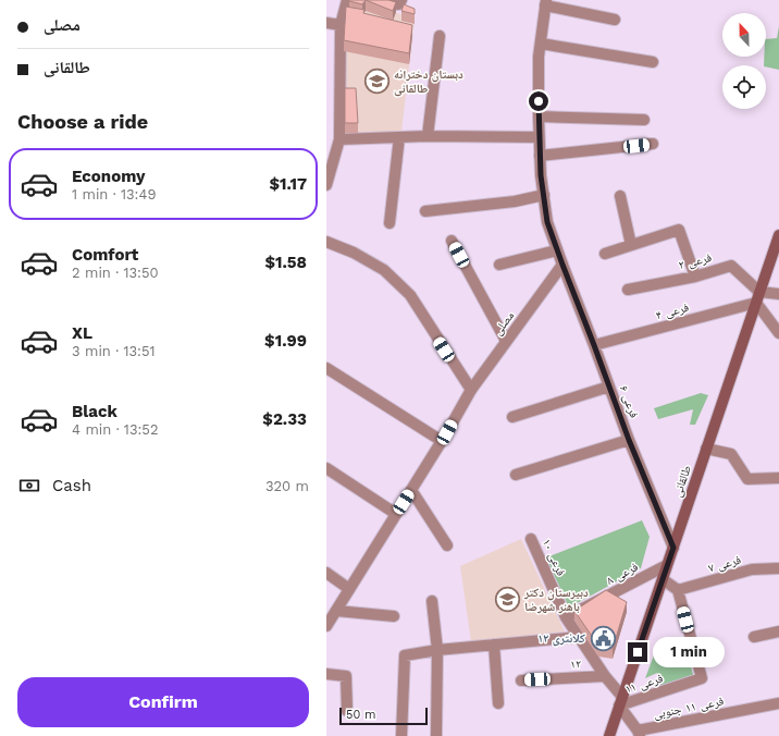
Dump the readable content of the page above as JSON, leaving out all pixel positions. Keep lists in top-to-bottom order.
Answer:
{
  "streets": {
    "main road": ["طالقانی"],
    "street": [
      "فرعی ۲",
      "فرعی ۴",
      "مصلی",
      "فرعی ۶",
      "فرعی ۱۰",
      "فرعی ۷",
      "فرعی ۸",
      "۱۲",
      "فرعی ۱۱",
      "فرعی ۱۱ جنوبی"
    ]
  },
  "crossings": [
    ["فرعی ۲", "فرعی ۴"],
    ["فرعی ۲", "طالقانی"],
    ["فرعی ۴", "فرعی ۶"],
    ["فرعی ۴", "طالقانی"],
    ["مصلی", "فرعی ۶"],
    ["فرعی ۶", "طالقانی"],
    ["طالقانی", "فرعی ۱۰"],
    ["طالقانی", "فرعی ۸"],
    ["طالقانی", "فرعی ۱۱"],
    ["فرعی ۱۰", "فرعی ۸"],
    ["فرعی ۱۰", "۱۲"],
    ["فرعی ۱۰", "فرعی ۱۱"],
    ["فرعی ۱۰", "فرعی ۱۱ جنوبی"],
    ["فرعی ۷", "فرعی ۱۱"]
  ],
  "places": {
    "school or university": ["دبستان دخترانه طالقانی", "دبیرستان دکتر باهنر شهرضا"],
    "public building": ["کلانتری ۱۲"]
  },
  "scale_bar": "50 m",
  "north": "top",
  "page": {
    "banner": ["مصلی", "طالقانی"],
    "heading": "Choose a ride",
    "list": [
      {
        "name": "Economy",
        "note": "1 min · 13:49",
        "value": "$1.17"
      },
      {
        "name": "Comfort",
        "note": "2 min · 13:50",
        "value": "$1.58"
      },
      {
        "name": "XL",
        "note": "3 min · 13:51",
        "value": "$1.99"
      },
      {
        "name": "Black",
        "note": "4 min · 13:52",
        "value": "$2.33"
      }
    ],
    "pay": ["Cash", "320 m"],
    "bubble": "1 min",
    "buttons": "Confirm",
    "scale": "50 m"
  }
}
